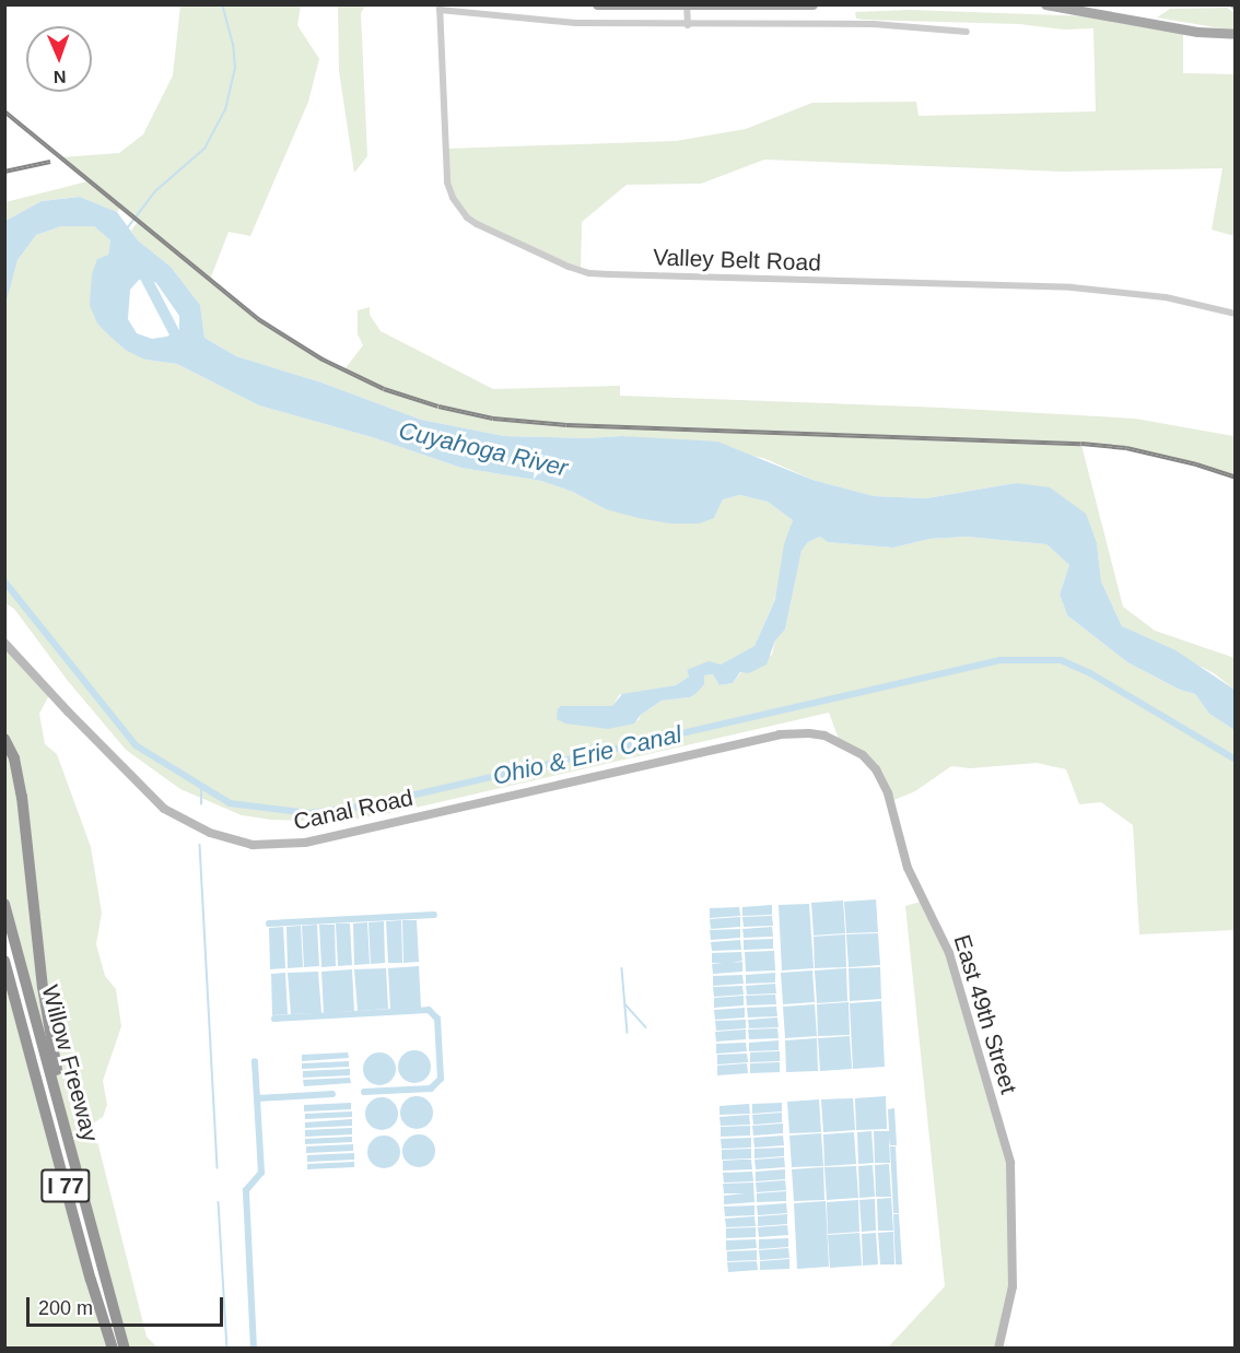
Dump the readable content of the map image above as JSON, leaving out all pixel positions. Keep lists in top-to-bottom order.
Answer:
{
  "streets": {
    "highway": ["Willow Freeway", "I 77"],
    "street": ["Valley Belt Road", "Canal Road", "East 49th Street"]
  },
  "crossings": [
    ["Canal Road", "East 49th Street"]
  ],
  "water": ["Cuyahoga River", "Ohio & Erie Canal"],
  "scale_bar": "200 m",
  "north": "bottom"
}
